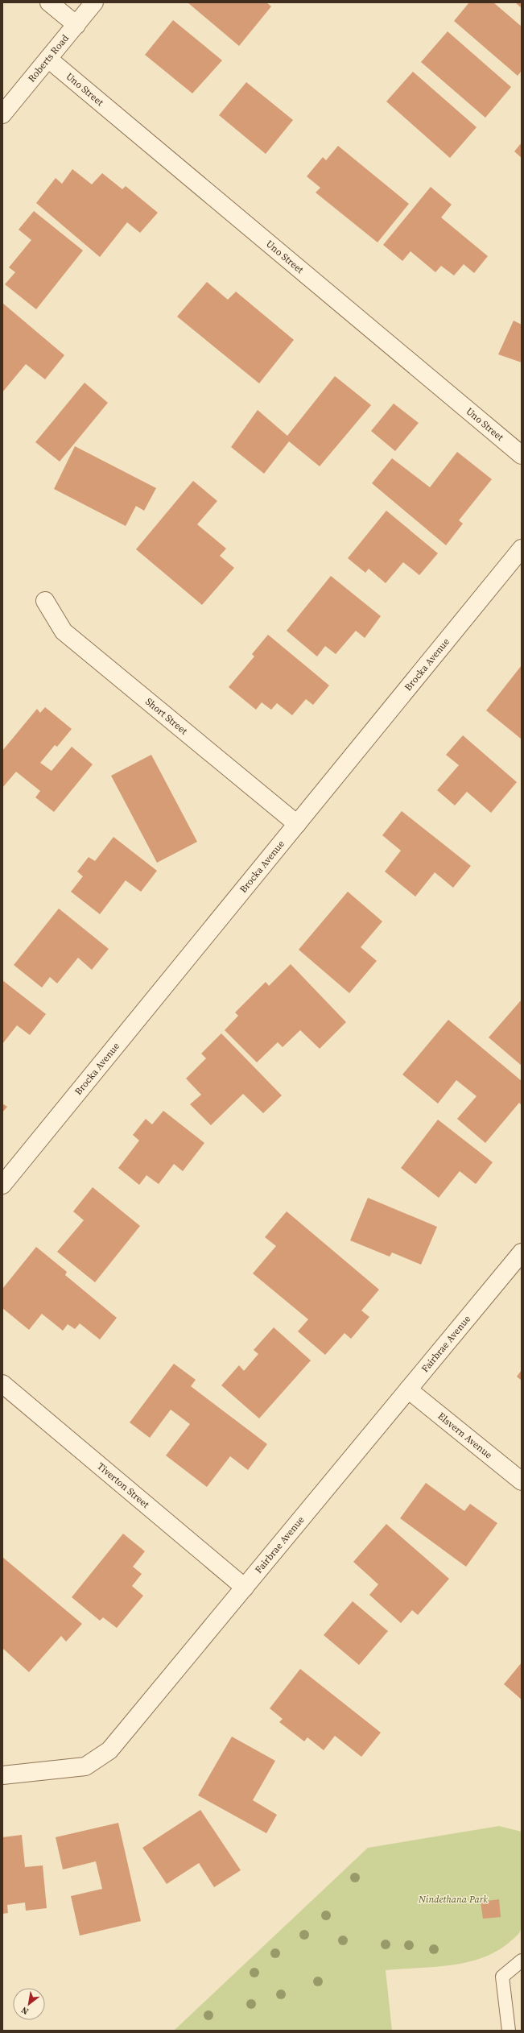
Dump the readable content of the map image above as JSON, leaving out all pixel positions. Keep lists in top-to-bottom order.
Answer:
{
  "streets": {
    "street": [
      "Roberts Road",
      "Uno Street",
      "Brocka Avenue",
      "Short Street",
      "Fairbrae Avenue",
      "Elsvern Avenue",
      "Tiverton Street"
    ]
  },
  "crossings": [
    ["Roberts Road", "Uno Street"],
    ["Brocka Avenue", "Short Street"],
    ["Fairbrae Avenue", "Elsvern Avenue"],
    ["Fairbrae Avenue", "Tiverton Street"]
  ],
  "parks": ["Nindethana Park"],
  "north": "bottom left"
}
